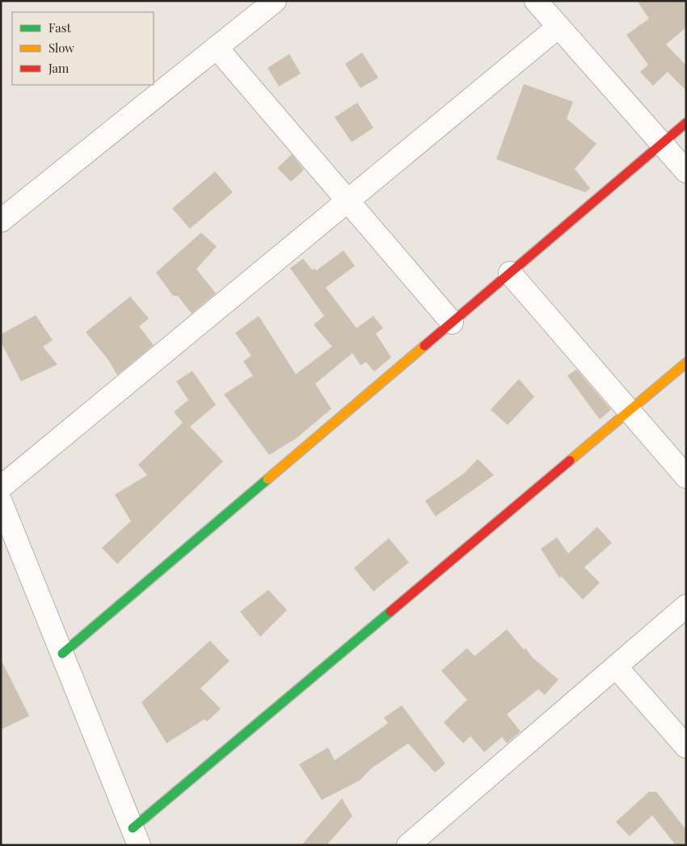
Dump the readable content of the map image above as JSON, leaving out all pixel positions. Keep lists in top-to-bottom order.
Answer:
{
  "legend": ["Fast", "Slow", "Jam"]
}
